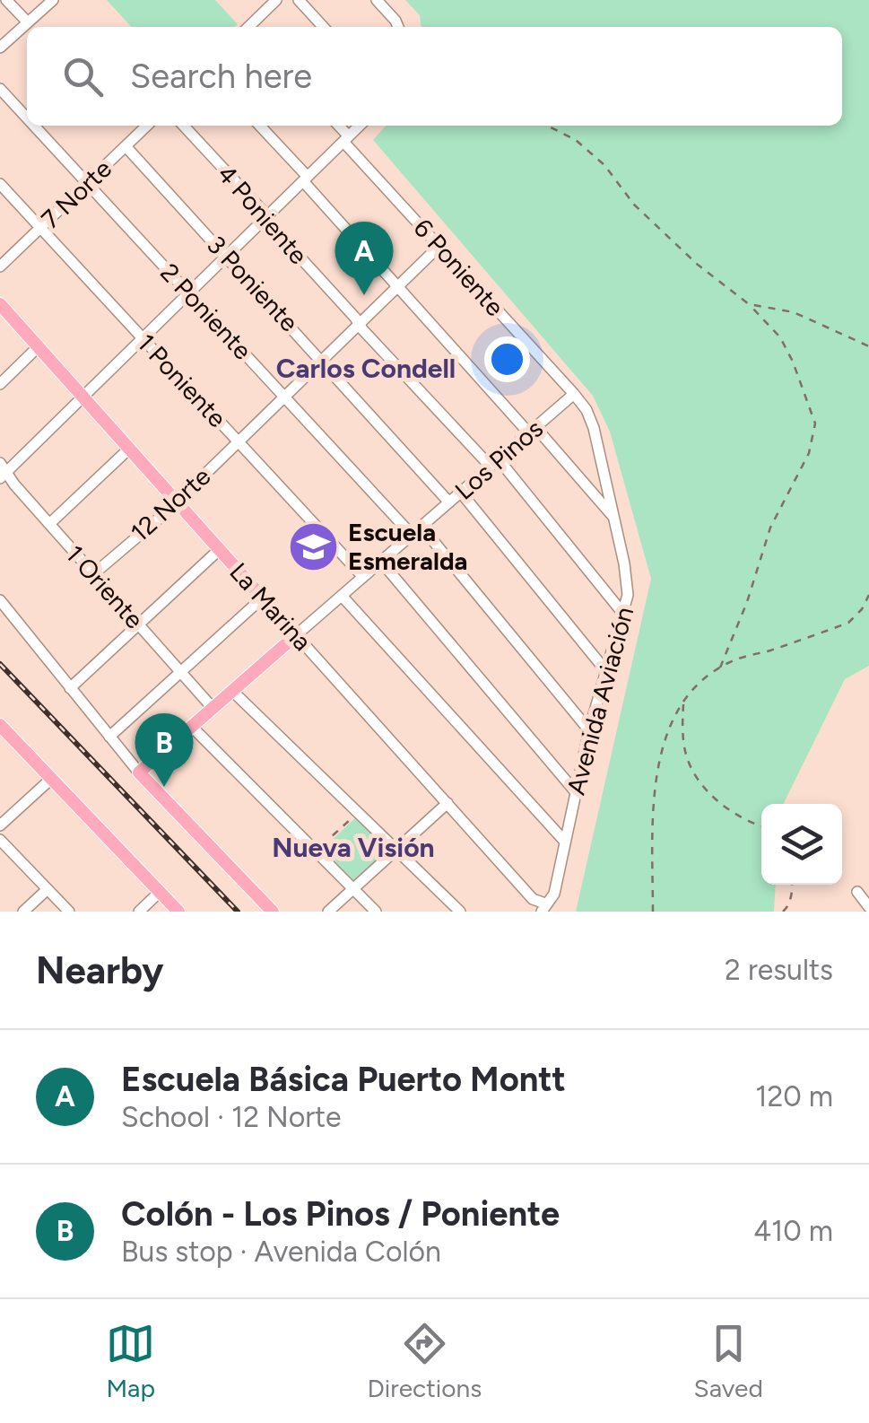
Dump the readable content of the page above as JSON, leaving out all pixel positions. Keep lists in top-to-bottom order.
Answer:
{
  "streets": {
    "main road": ["Los Pinos", "La Marina"],
    "street": [
      "7 Norte",
      "4 Poniente",
      "6 Poniente",
      "3 Poniente",
      "2 Poniente",
      "1 Poniente",
      "12 Norte",
      "1 Oriente",
      "Avenida Aviación"
    ]
  },
  "crossings": [
    ["7 Norte", "3 Poniente"],
    ["7 Norte", "2 Poniente"],
    ["7 Norte", "1 Poniente"],
    ["4 Poniente", "Los Pinos"],
    ["4 Poniente", "12 Norte"],
    ["4 Poniente", "Avenida Aviación"],
    ["6 Poniente", "Los Pinos"],
    ["6 Poniente", "12 Norte"],
    ["6 Poniente", "Avenida Aviación"],
    ["3 Poniente", "Los Pinos"],
    ["3 Poniente", "12 Norte"],
    ["2 Poniente", "Los Pinos"],
    ["2 Poniente", "12 Norte"],
    ["1 Poniente", "Los Pinos"],
    ["1 Poniente", "12 Norte"],
    ["Los Pinos", "1 Oriente"],
    ["Los Pinos", "La Marina"],
    ["Los Pinos", "Avenida Aviación"],
    ["12 Norte", "1 Oriente"],
    ["12 Norte", "La Marina"],
    ["La Marina", "Avenida Aviación"]
  ],
  "districts": ["Carlos Condell", "Nueva Visión"],
  "places": {
    "school or university": ["Escuela Esmeralda"]
  },
  "page": {
    "search": "Search here",
    "pins": ["A", "B"],
    "heading": ["Nearby", "2 results"],
    "list": [
      {
        "mark": "A",
        "name": "Escuela Básica Puerto Montt",
        "note": "School · 12 Norte",
        "value": "120 m"
      },
      {
        "mark": "B",
        "name": "Colón - Los Pinos / Poniente",
        "note": "Bus stop · Avenida Colón",
        "value": "410 m"
      }
    ],
    "nav": ["Map", "Directions", "Saved"]
  }
}
